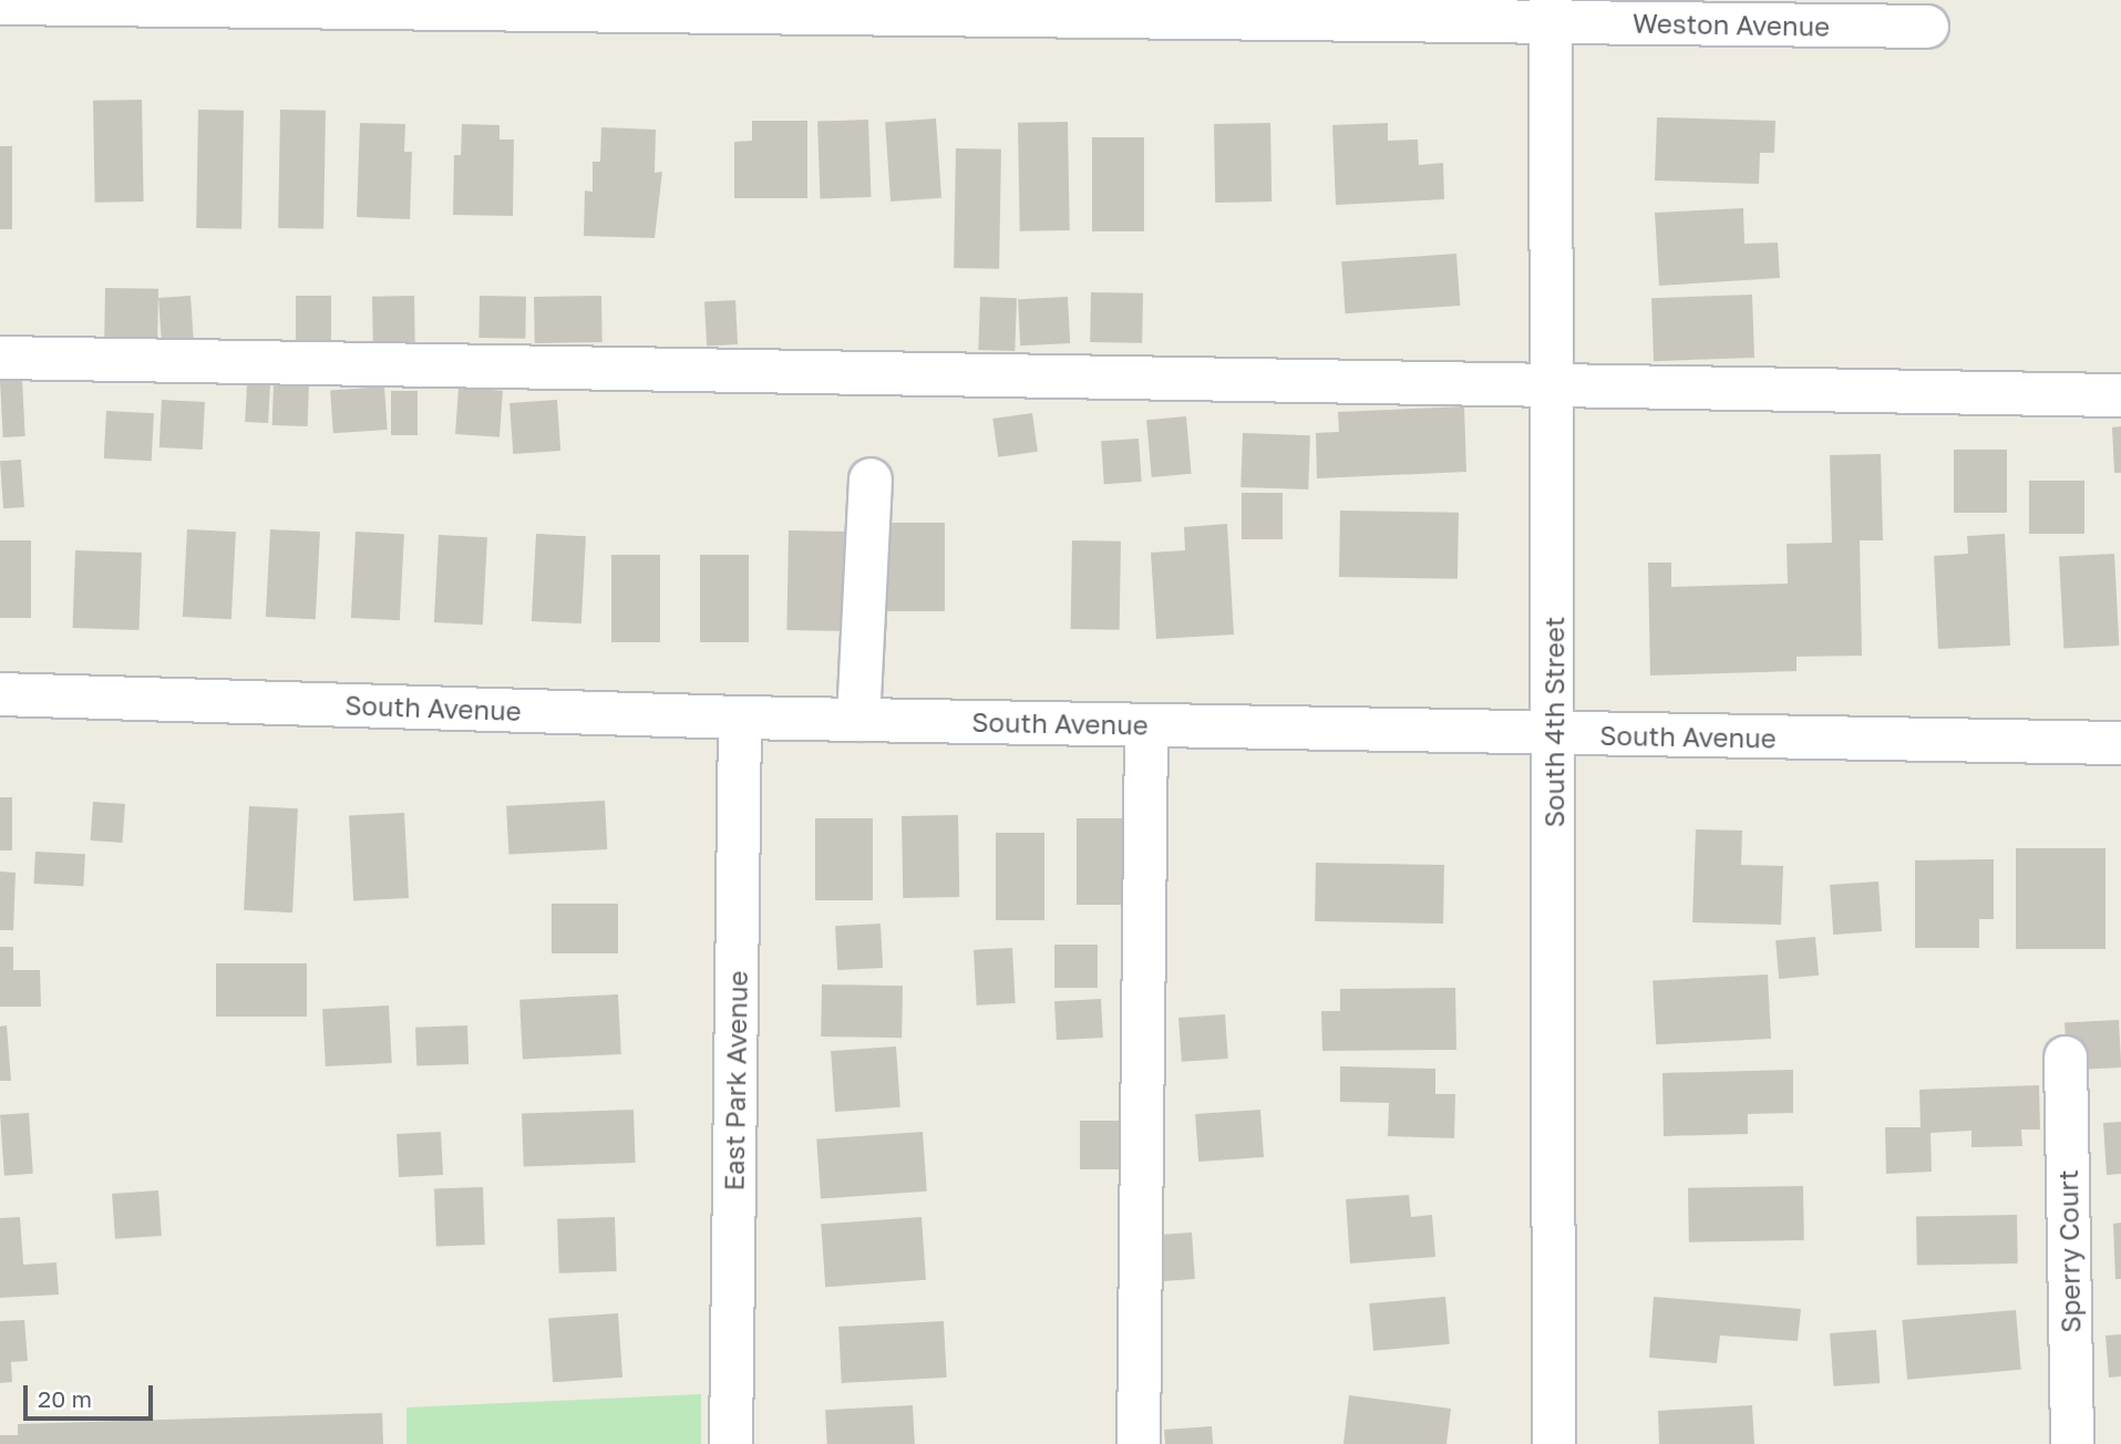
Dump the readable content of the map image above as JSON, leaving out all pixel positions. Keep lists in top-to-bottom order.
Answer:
{
  "streets": {
    "street": [
      "Weston Avenue",
      "South Avenue",
      "South 4th Street",
      "East Park Avenue",
      "Sperry Court"
    ]
  },
  "crossings": [
    ["Weston Avenue", "South 4th Street"],
    ["South Avenue", "South 4th Street"],
    ["South Avenue", "East Park Avenue"]
  ],
  "scale_bar": "20 m"
}
